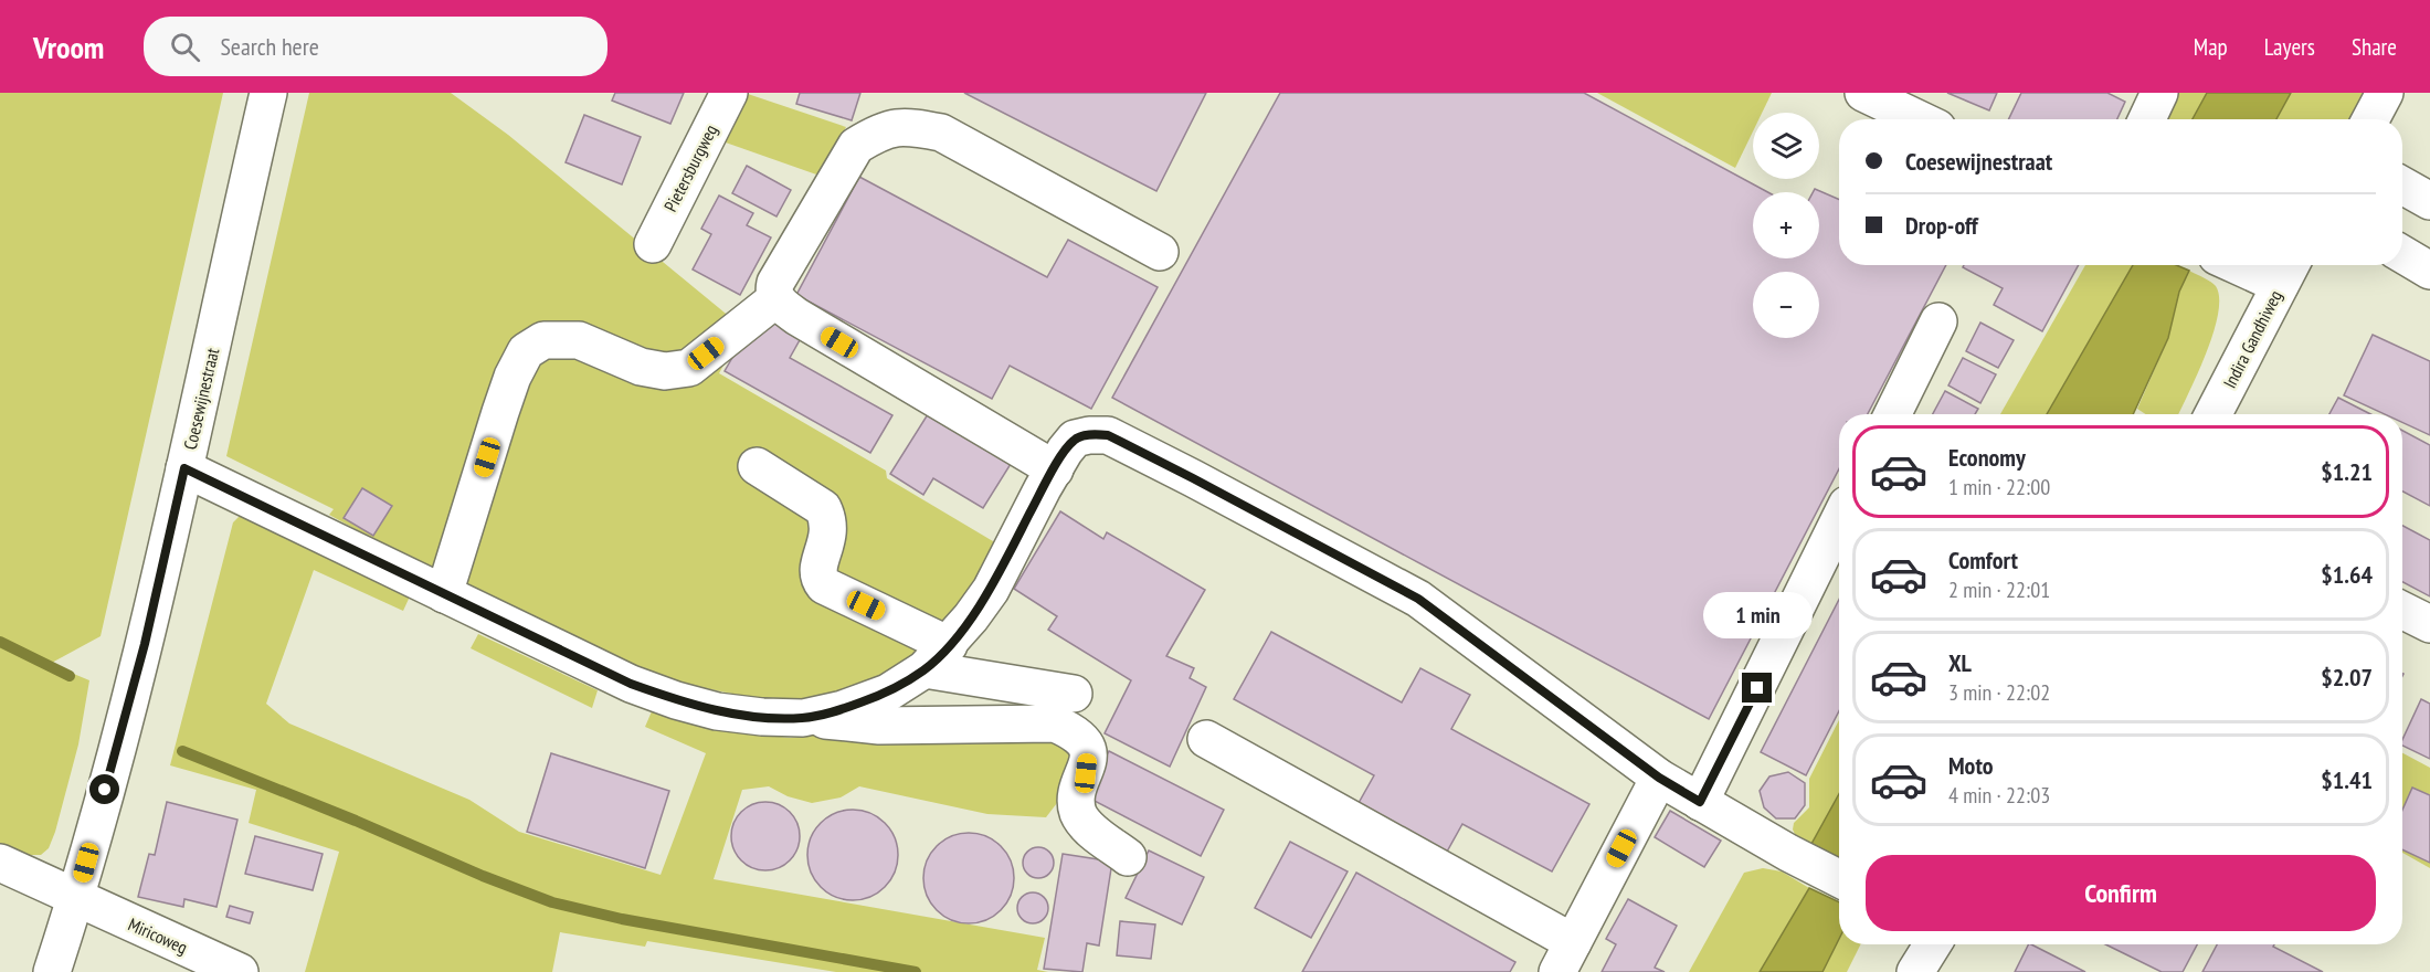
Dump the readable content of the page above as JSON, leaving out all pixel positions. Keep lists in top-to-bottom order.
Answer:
{
  "streets": {
    "main road": [
      "Pietersburgweg",
      "Indira Gandhiweg",
      "Coesewijnestraat",
      "Miricoweg"
    ]
  },
  "crossings": [
    ["Coesewijnestraat", "Miricoweg"]
  ],
  "page": {
    "header": "Vroom",
    "search": "Search here",
    "nav": ["Map", "Layers", "Share"],
    "map_buttons": ["+", "−"],
    "banner": ["Coesewijnestraat", "Drop-off"],
    "list": [
      {
        "name": "Economy",
        "note": "1 min · 22:00",
        "value": "$1.21"
      },
      {
        "name": "Comfort",
        "note": "2 min · 22:01",
        "value": "$1.64"
      },
      {
        "name": "XL",
        "note": "3 min · 22:02",
        "value": "$2.07"
      },
      {
        "name": "Moto",
        "note": "4 min · 22:03",
        "value": "$1.41"
      }
    ],
    "bubble": "1 min",
    "buttons": "Confirm"
  }
}
